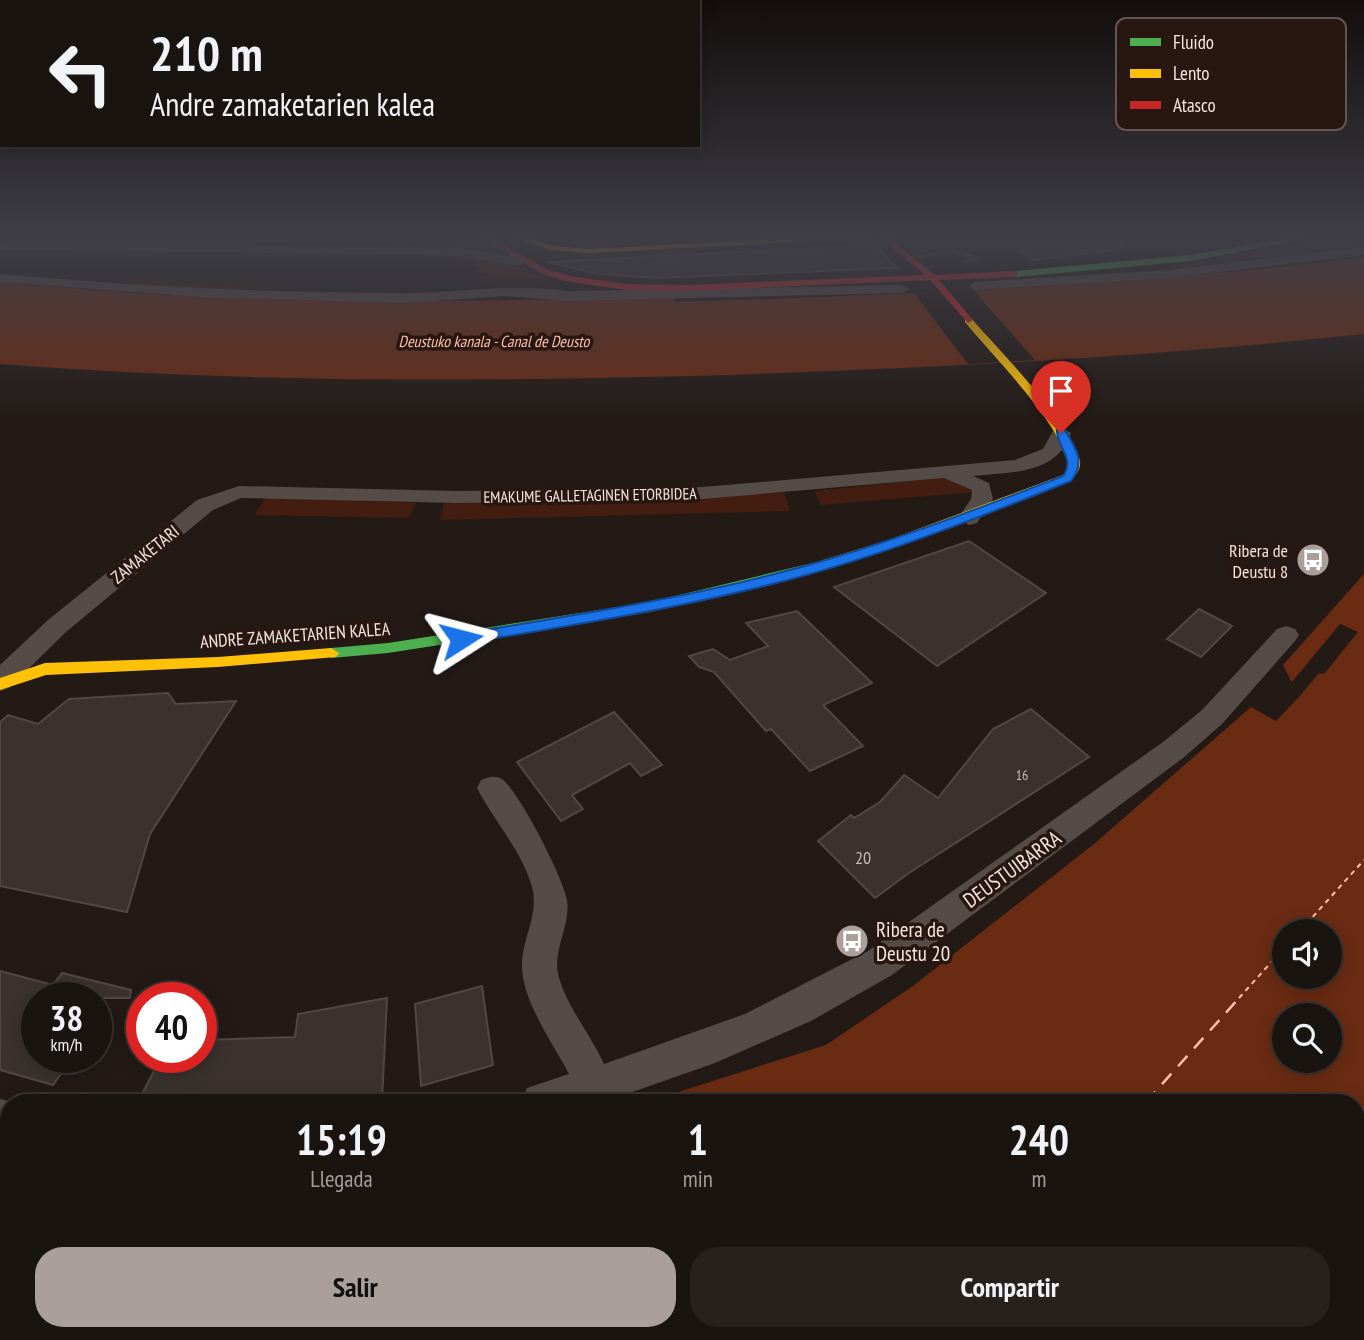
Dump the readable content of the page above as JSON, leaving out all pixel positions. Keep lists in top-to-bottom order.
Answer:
{
  "streets": {
    "main road": ["ANDRE ZAMAKETARIEN KALEA"],
    "street": ["EMAKUME GALLETAGINEN ETORBIDEA", "ZAMAKETARI", "DEUSTUIBARRA"]
  },
  "crossings": [
    ["EMAKUME GALLETAGINEN ETORBIDEA", "ZAMAKETARI"],
    ["EMAKUME GALLETAGINEN ETORBIDEA", "ANDRE ZAMAKETARIEN KALEA"],
    ["ZAMAKETARI", "ANDRE ZAMAKETARIEN KALEA"]
  ],
  "water": ["Deustuko kanala - Canal de Deusto"],
  "places": {
    "bus stop": ["Ribera de Deustu 8", "Ribera de Deustu 20"]
  },
  "house_numbers": ["16", "20"],
  "legend": ["Fluido", "Lento", "Atasco"],
  "page": {
    "turn": ["210 m", "Andre zamaketarien kalea"],
    "speed": "38 km/h",
    "limit": "40",
    "eta": [
      "15:19",
      "Llegada",
      "1",
      "min",
      "240",
      "m"
    ],
    "buttons": ["Salir", "Compartir"]
  }
}
